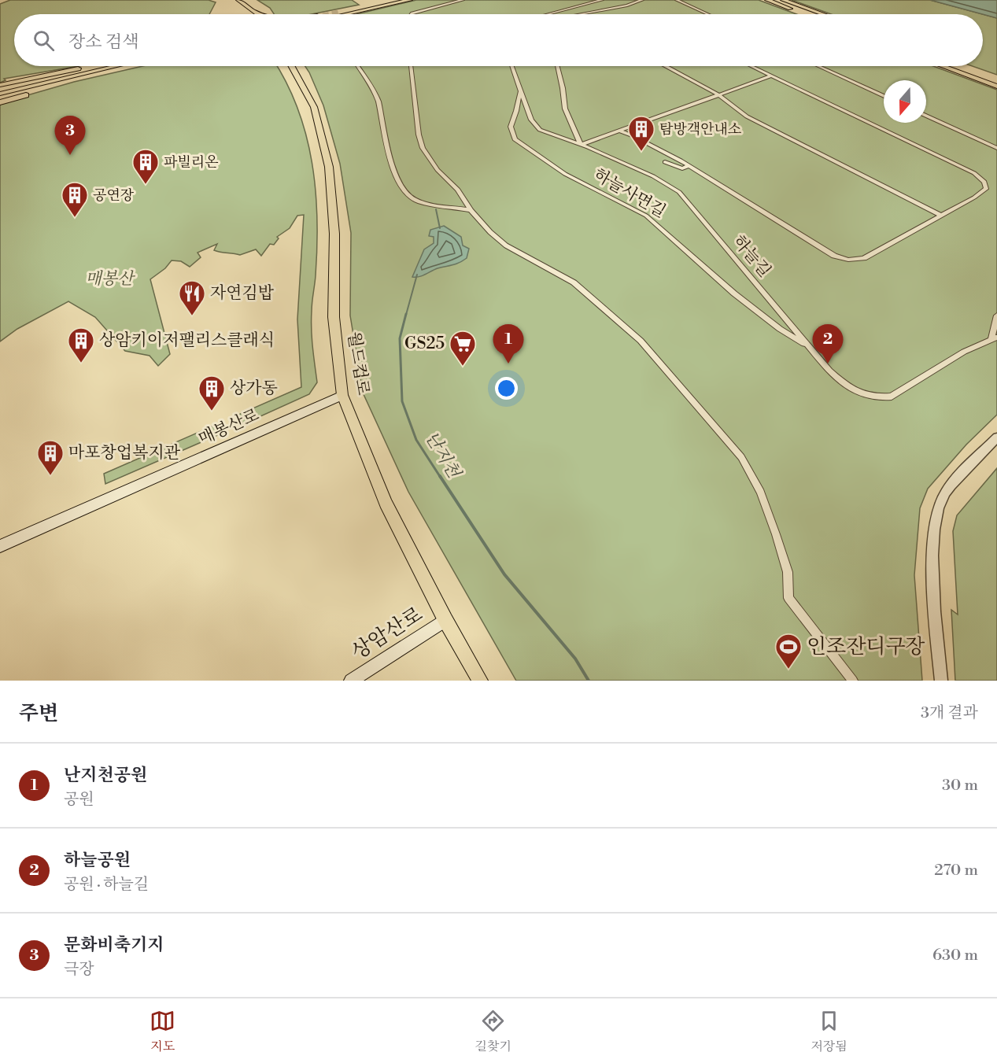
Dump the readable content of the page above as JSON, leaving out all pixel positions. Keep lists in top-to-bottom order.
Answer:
{
  "streets": {
    "main road": ["월드컵로", "매봉산로", "상암산로"],
    "street": ["하늘사면길", "하늘길"]
  },
  "crossings": [
    ["하늘사면길", "하늘길"],
    ["월드컵로", "매봉산로"],
    ["월드컵로", "상암산로"]
  ],
  "water": ["난지천"],
  "parks": ["매봉산"],
  "places": {
    "building": [
      "탐방객안내소",
      "파빌리온",
      "공연장",
      "상암키이저팰리스클래식",
      "상가동",
      "마포창업복지관"
    ],
    "restaurant": ["자연김밥"],
    "supermarket": ["GS25"],
    "sports": ["인조잔디구장"]
  },
  "north": "bottom",
  "page": {
    "search": "장소 검색",
    "pins": ["3", "1", "2"],
    "heading": ["주변", "3개 결과"],
    "list": [
      {
        "mark": "1",
        "name": "난지천공원",
        "note": "공원",
        "value": "30 m"
      },
      {
        "mark": "2",
        "name": "하늘공원",
        "note": "공원 · 하늘길",
        "value": "270 m"
      },
      {
        "mark": "3",
        "name": "문화비축기지",
        "note": "극장",
        "value": "630 m"
      }
    ],
    "nav": ["지도", "길찾기", "저장됨"]
  }
}
